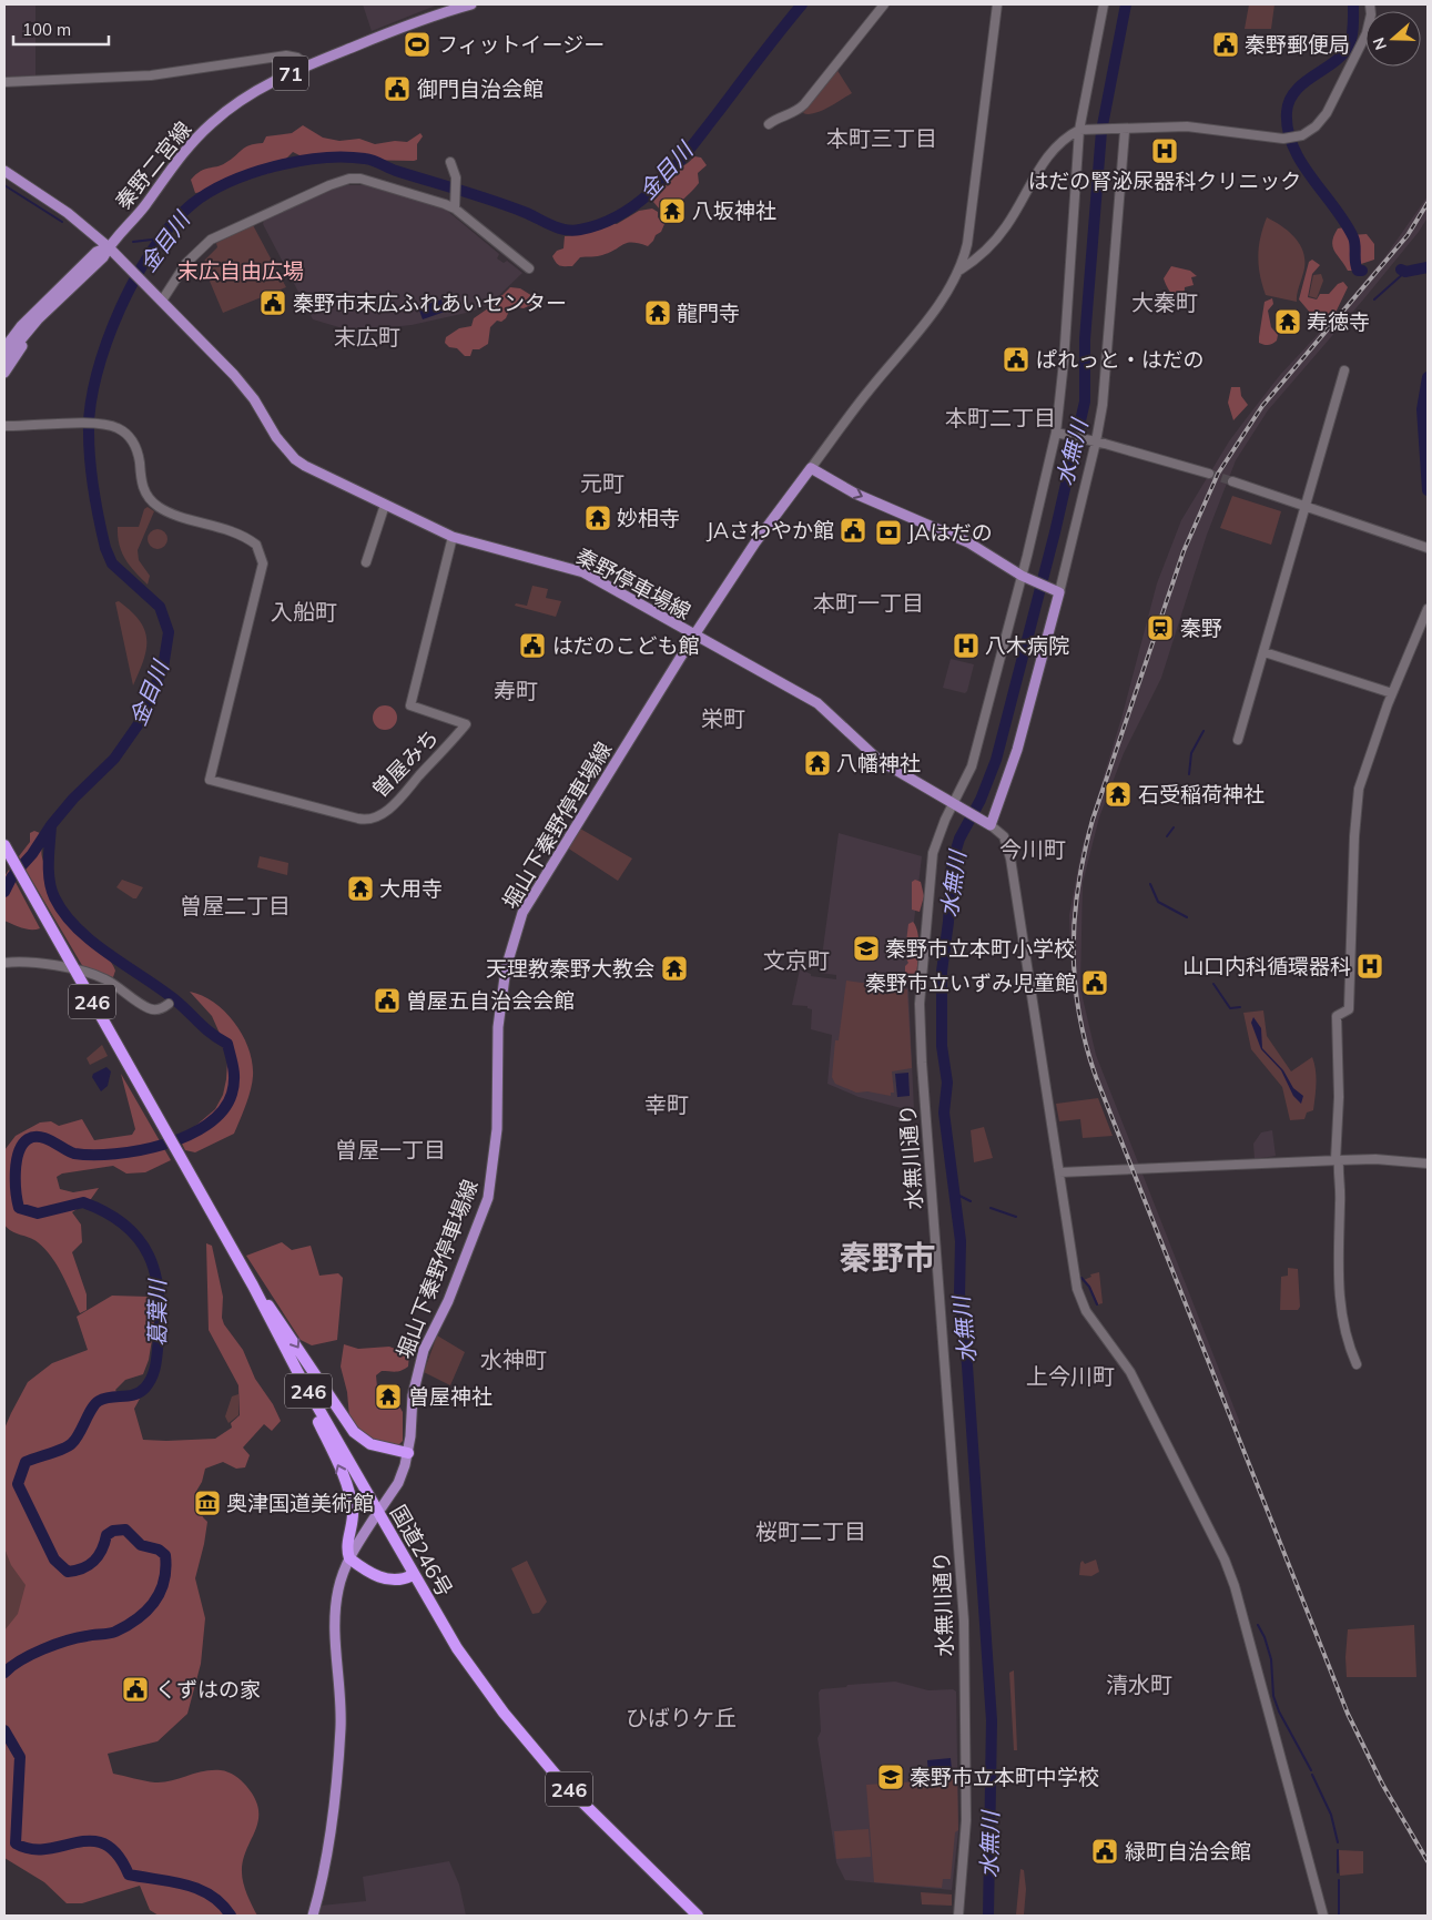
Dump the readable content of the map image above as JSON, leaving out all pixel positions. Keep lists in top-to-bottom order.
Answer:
{
  "streets": {
    "highway": ["246", "国道246号"],
    "main road": [
      "71",
      "秦野二宮線",
      "秦野停車場線",
      "堀山下秦野停車場線"
    ],
    "street": ["曽屋みち", "水無川通り"]
  },
  "crossings": [
    ["71", "秦野二宮線"],
    ["71", "秦野停車場線"],
    ["秦野二宮線", "秦野停車場線"],
    ["秦野停車場線", "曽屋みち"],
    ["秦野停車場線", "堀山下秦野停車場線"],
    ["秦野停車場線", "水無川通り"],
    ["246", "国道246号"]
  ],
  "districts": [
    "本町三丁目",
    "大秦町",
    "末広町",
    "本町二丁目",
    "元町",
    "本町一丁目",
    "入船町",
    "寿町",
    "栄町",
    "今川町",
    "曽屋二丁目",
    "文京町",
    "幸町",
    "曽屋一丁目",
    "秦野市",
    "水神町",
    "上今川町",
    "桜町二丁目",
    "清水町",
    "ひばりケ丘"
  ],
  "water": ["金目川", "水無川", "葛葉川"],
  "parks": ["末広自由広場"],
  "places": {
    "sports": ["フィットイージー"],
    "public building": [
      "秦野郵便局",
      "御門自治会館",
      "秦野市末広ふれあいセンター",
      "ぱれっと・はだの",
      "JAさわやか館",
      "はだのこども館",
      "秦野市立いずみ児童館",
      "曽屋五自治会会館",
      "くずはの家",
      "緑町自治会館"
    ],
    "hospital": ["はだの腎泌尿器科クリニック", "八木病院", "山口内科循環器科"],
    "temple": [
      "八坂神社",
      "龍門寺",
      "寿徳寺",
      "妙相寺",
      "八幡神社",
      "石受稲荷神社",
      "大用寺",
      "天理教秦野大教会",
      "曽屋神社"
    ],
    "bank": ["JAはだの"],
    "station": ["秦野"],
    "school or university": ["秦野市立本町小学校", "秦野市立本町中学校"],
    "museum": ["奥津国道美術館"]
  },
  "scale_bar": "100 m",
  "north": "left"
}
